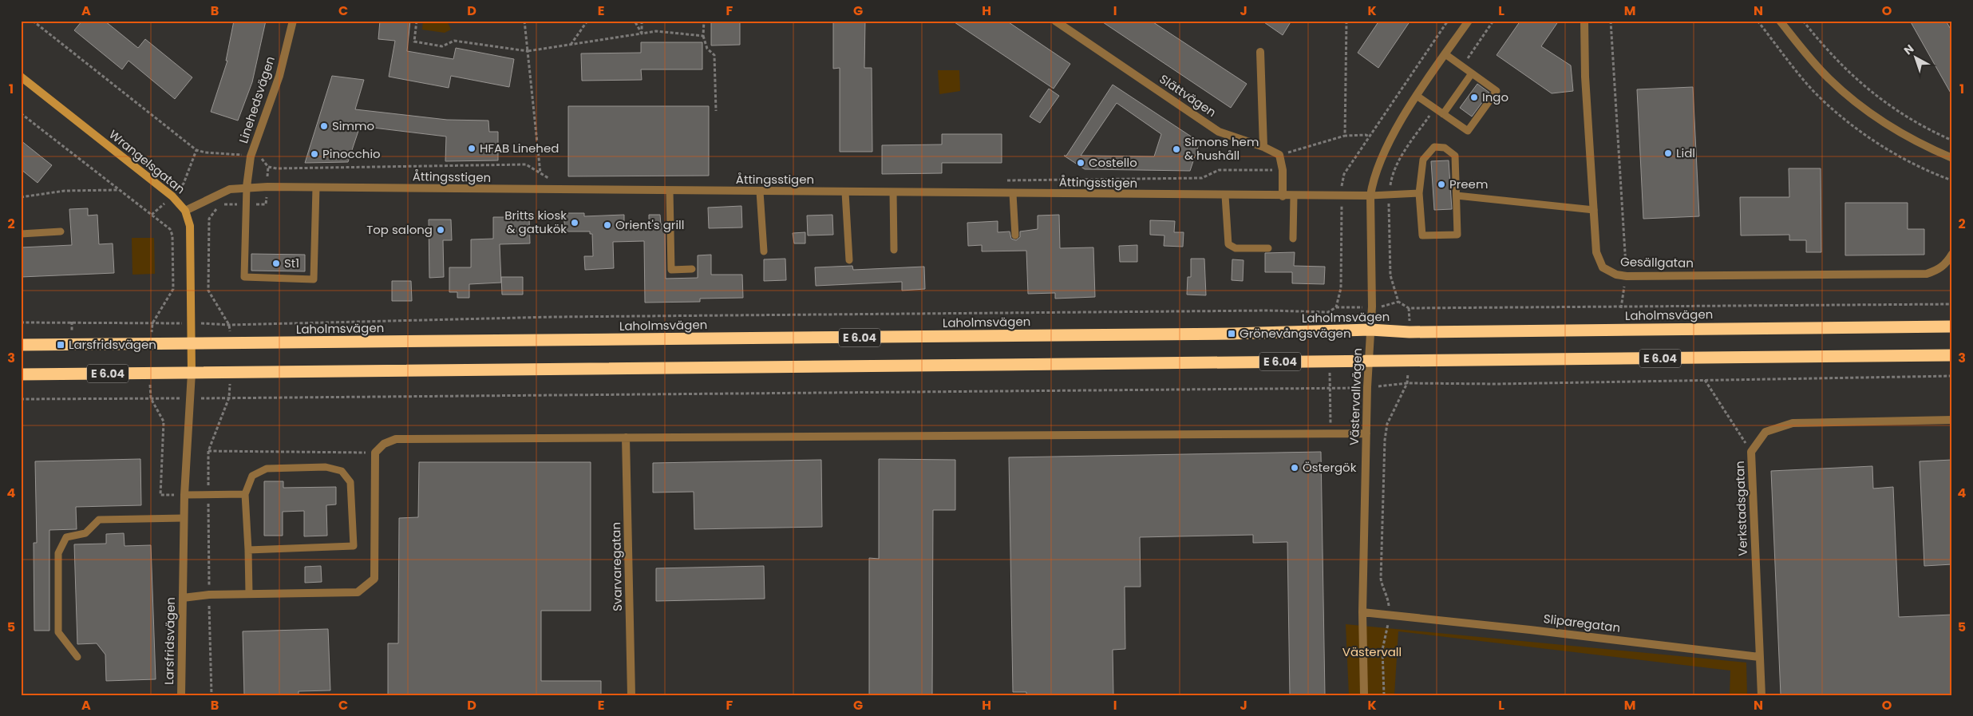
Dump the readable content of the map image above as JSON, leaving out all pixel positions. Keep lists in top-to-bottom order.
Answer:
{
  "streets": {
    "highway": ["Laholmsvägen", "E 6.04"],
    "main road": ["Wrangelsgatan"],
    "street": [
      "Slättvägen",
      "Linehedsvägen",
      "Åttingsstigen",
      "Gesällgatan",
      "Västervallvägen",
      "Verkstadsgatan",
      "Svarvaregatan",
      "Sliparegatan",
      "Larsfridsvägen"
    ]
  },
  "crossings": [
    ["Linehedsvägen", "Åttingsstigen"],
    ["Wrangelsgatan", "Åttingsstigen"],
    ["Wrangelsgatan", "Laholmsvägen"],
    ["Wrangelsgatan", "E 6.04"],
    ["Wrangelsgatan", "Larsfridsvägen"],
    ["Åttingsstigen", "Västervallvägen"],
    ["Laholmsvägen", "Västervallvägen"],
    ["E 6.04", "Västervallvägen"],
    ["E 6.04", "Larsfridsvägen"],
    ["Västervallvägen", "Sliparegatan"],
    ["Verkstadsgatan", "Sliparegatan"]
  ],
  "parks": ["Västervall"],
  "places": {
    "other": [
      "Ingo",
      "Simmo",
      "HFAB Linehed",
      "Simons hem & hushåll",
      "Lidl",
      "Pinocchio",
      "Costello",
      "Preem",
      "Britts kiosk & gatukök",
      "Orient's grill",
      "Top salong",
      "St1",
      "Östergök"
    ],
    "transit": ["Grönevångsvägen", "Larsfridsvägen"]
  },
  "north": "top left",
  "grid": {
    "columns": [
      "A",
      "B",
      "C",
      "D",
      "E",
      "F",
      "G",
      "H",
      "I",
      "J",
      "K",
      "L",
      "M",
      "N",
      "O"
    ],
    "rows": [
      "1",
      "2",
      "3",
      "4",
      "5"
    ]
  }
}
